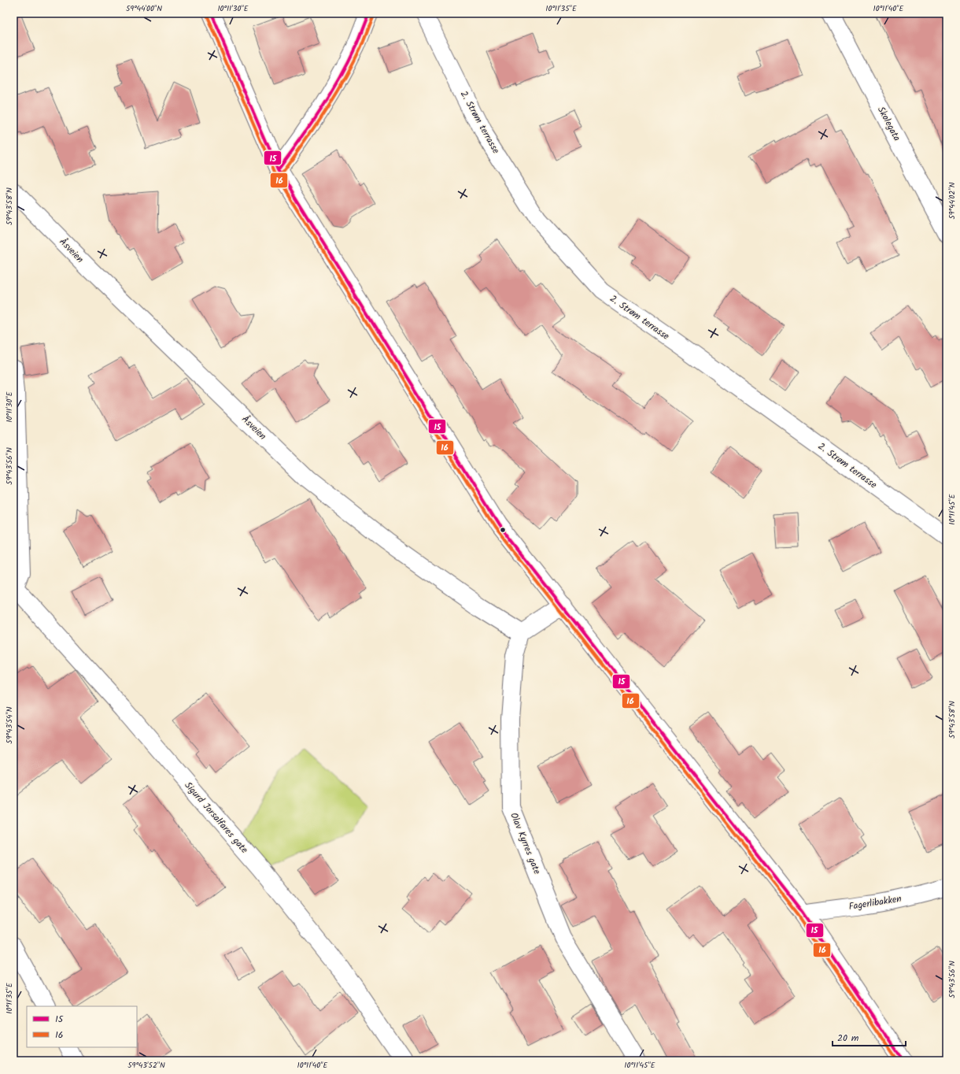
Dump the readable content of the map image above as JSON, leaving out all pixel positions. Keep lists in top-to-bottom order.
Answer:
{
  "streets": {
    "street": [
      "2. Strøm terrasse",
      "Skolegata",
      "Åsveien",
      "Sigurd Jorsalfares gate",
      "Olav Kyrres gate",
      "Fagerlibakken"
    ]
  },
  "crossings": [
    ["Åsveien", "Olav Kyrres gate"]
  ],
  "lines": ["transit line 15", "transit line 16"],
  "legend": ["15", "16"],
  "scale_bar": "20 m",
  "coordinates": [
    "59°44'00\"N",
    "10°11'30\"E",
    "10°11'35\"E",
    "10°11'40\"E",
    "59°44'02\"N",
    "59°43'58\"N",
    "59°43'56\"N",
    "10°11'45\"E",
    "59°43'54\"N",
    "59°43'52\"N"
  ]
}
